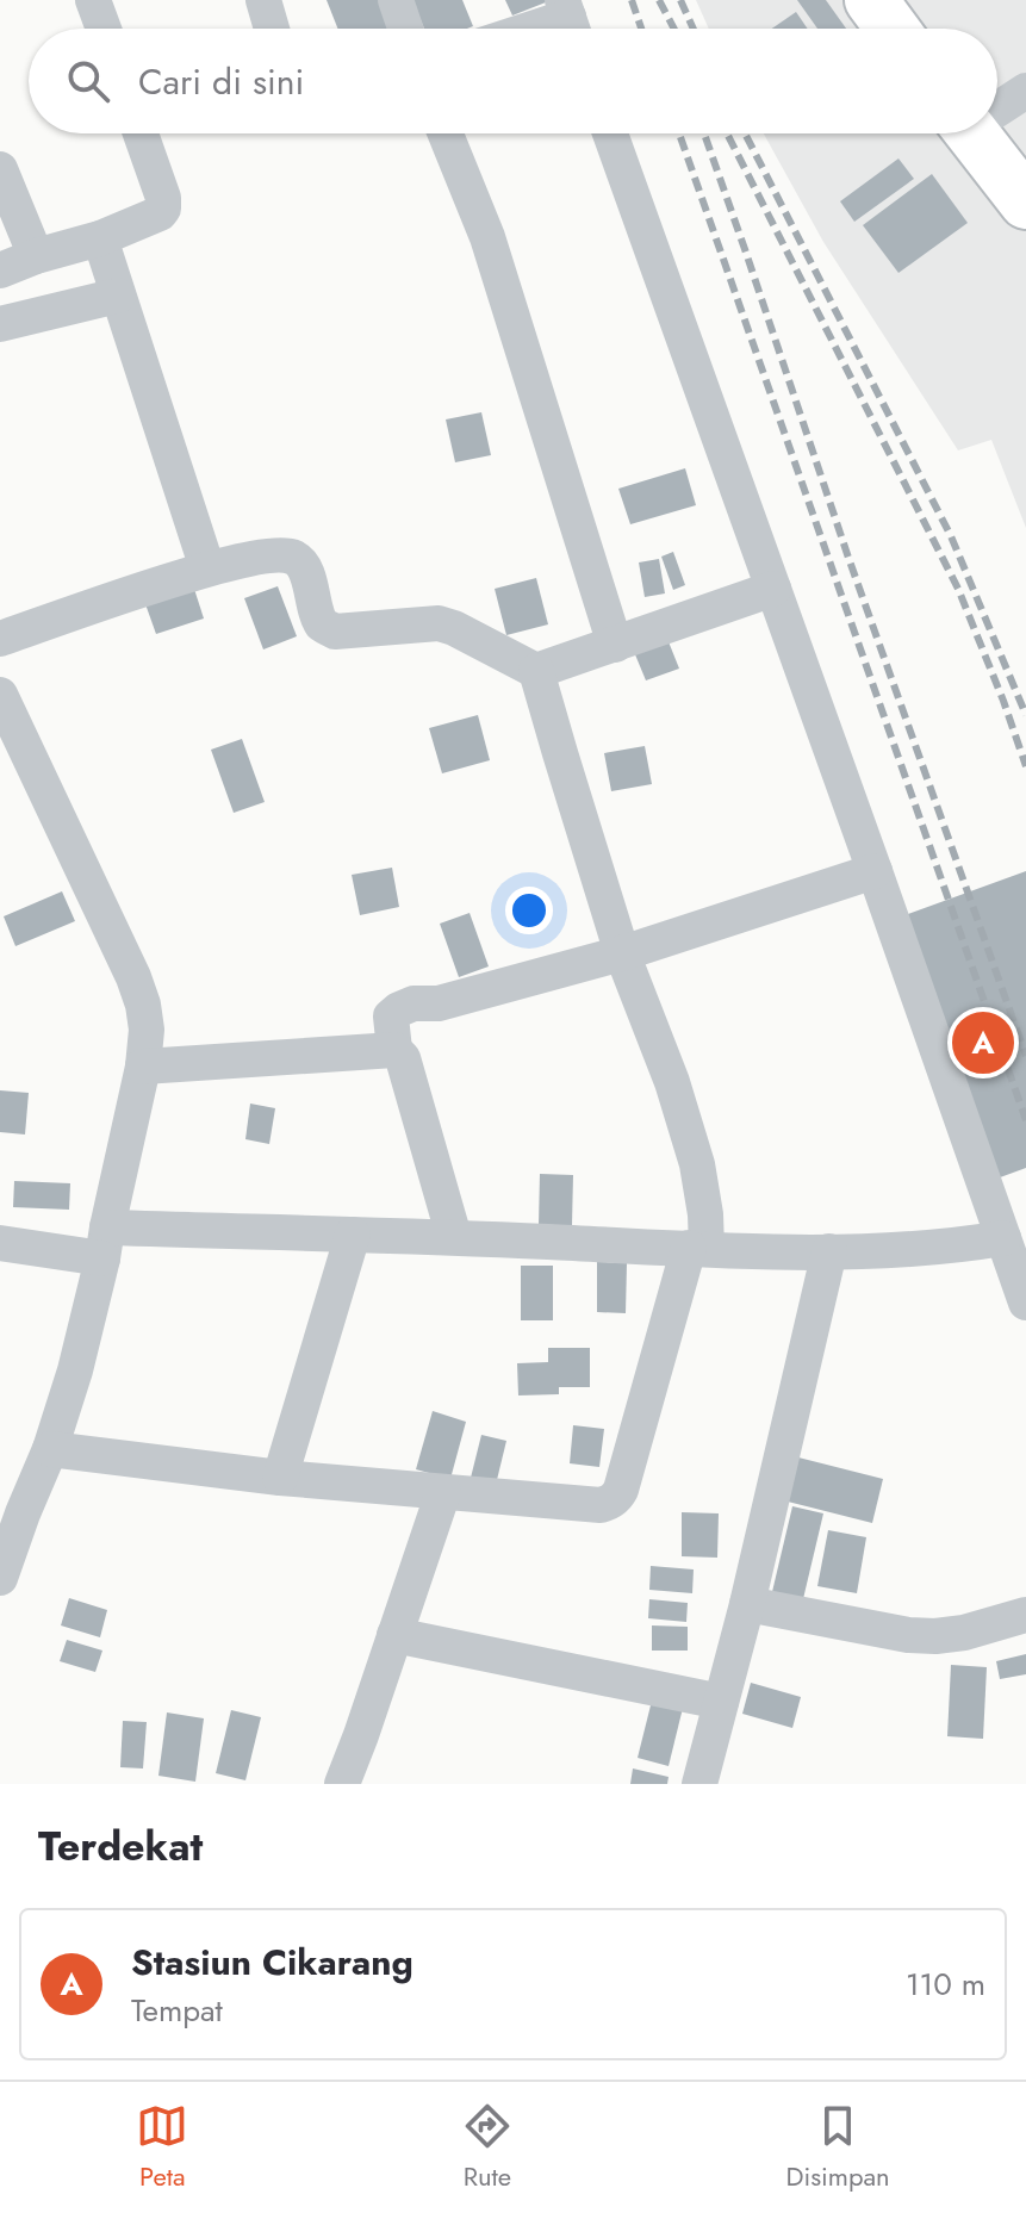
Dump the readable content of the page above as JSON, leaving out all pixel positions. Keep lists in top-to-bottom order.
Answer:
{
  "page": {
    "search": "Cari di sini",
    "pins": "A",
    "heading": "Terdekat",
    "list": [
      {
        "mark": "A",
        "name": "Stasiun Cikarang",
        "note": "Tempat",
        "value": "110 m"
      }
    ],
    "nav": ["Peta", "Rute", "Disimpan"]
  }
}
